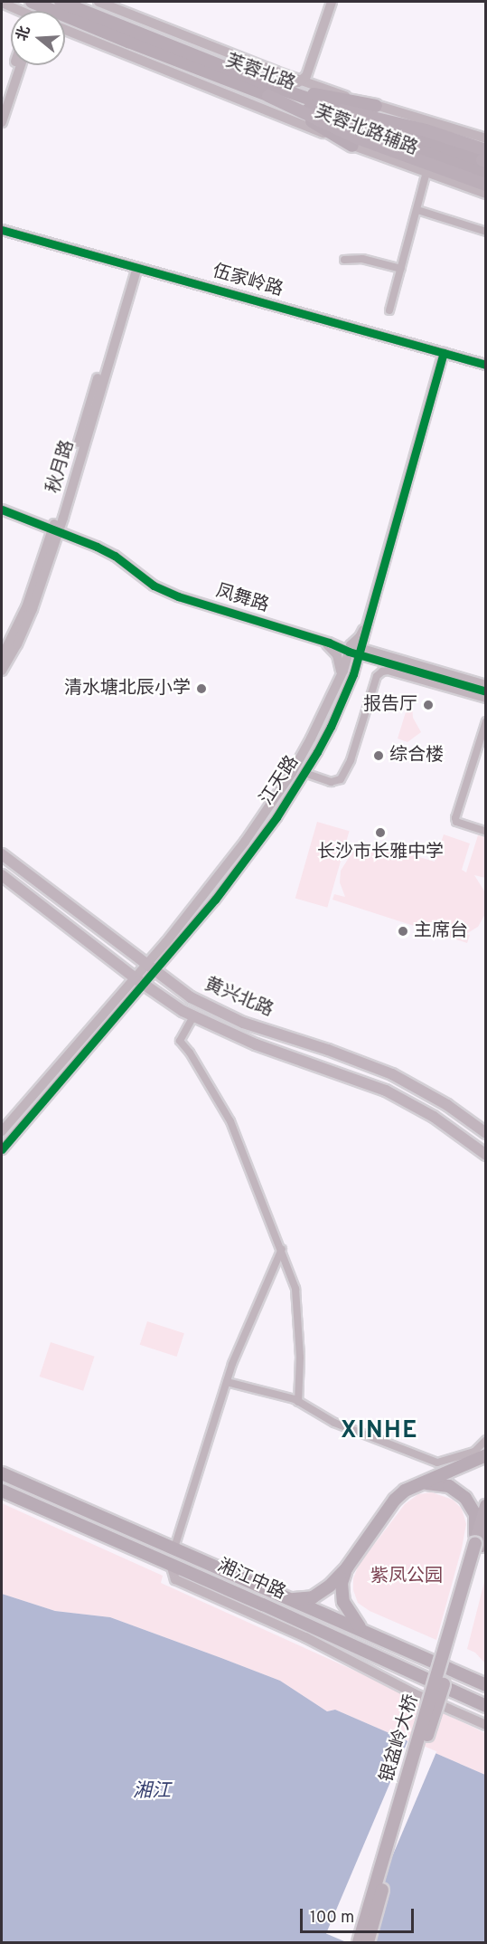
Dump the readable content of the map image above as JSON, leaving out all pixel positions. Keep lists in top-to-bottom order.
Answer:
{
  "streets": {
    "highway": ["银盆岭大桥"],
    "main road": ["芙蓉北路", "黄兴北路", "湘江中路"],
    "street": [
      "芙蓉北路辅路",
      "伍家岭路",
      "秋月路",
      "凤舞路",
      "江天路"
    ]
  },
  "crossings": [
    ["伍家岭路", "秋月路"],
    ["伍家岭路", "江天路"],
    ["秋月路", "凤舞路"],
    ["凤舞路", "江天路"],
    ["江天路", "黄兴北路"]
  ],
  "districts": ["XINHE"],
  "water": ["湘江"],
  "parks": ["紫凤公园"],
  "places": [
    "清水塘北辰小学",
    "报告厅",
    "综合楼",
    "长沙市长雅中学",
    "主席台"
  ],
  "scale_bar": "100 m",
  "north": "left"
}
